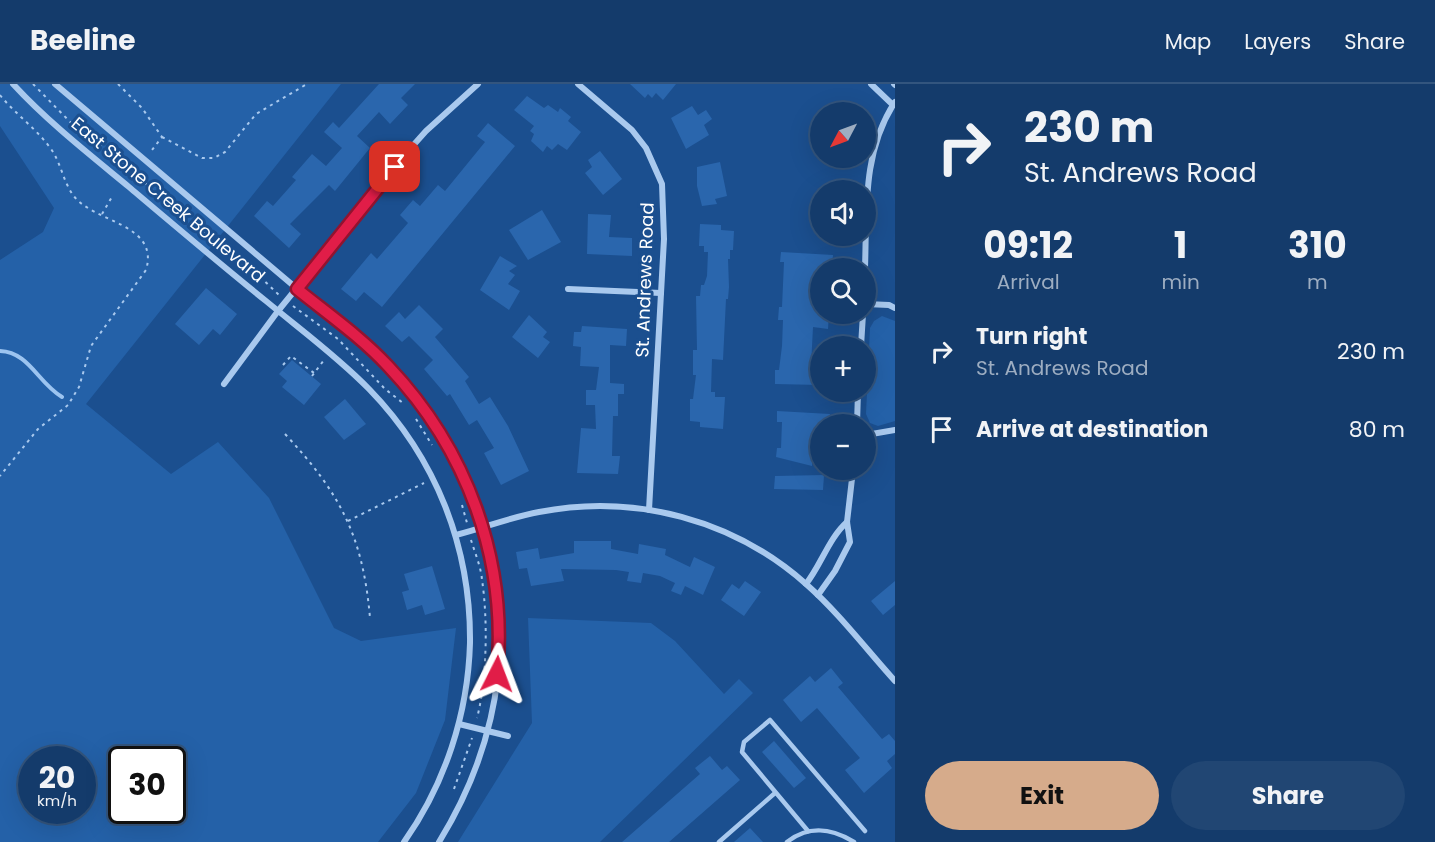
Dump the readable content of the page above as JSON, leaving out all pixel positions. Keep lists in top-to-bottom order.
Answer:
{
  "streets": {
    "street": ["East Stone Creek Boulevard", "St. Andrews Road"]
  },
  "north": "bottom left",
  "page": {
    "header": "Beeline",
    "nav": ["Map", "Layers", "Share"],
    "turn": ["230 m", "St. Andrews Road"],
    "map_buttons": ["+", "−"],
    "eta": [
      "09:12",
      "Arrival",
      "1",
      "min",
      "310",
      "m"
    ],
    "list": [
      {
        "name": "Turn right",
        "note": "St. Andrews Road",
        "value": "230 m"
      },
      {
        "name": "Arrive at destination",
        "value": "80 m"
      }
    ],
    "speed": "20 km/h",
    "limit": "30",
    "buttons": ["Exit", "Share"]
  }
}
